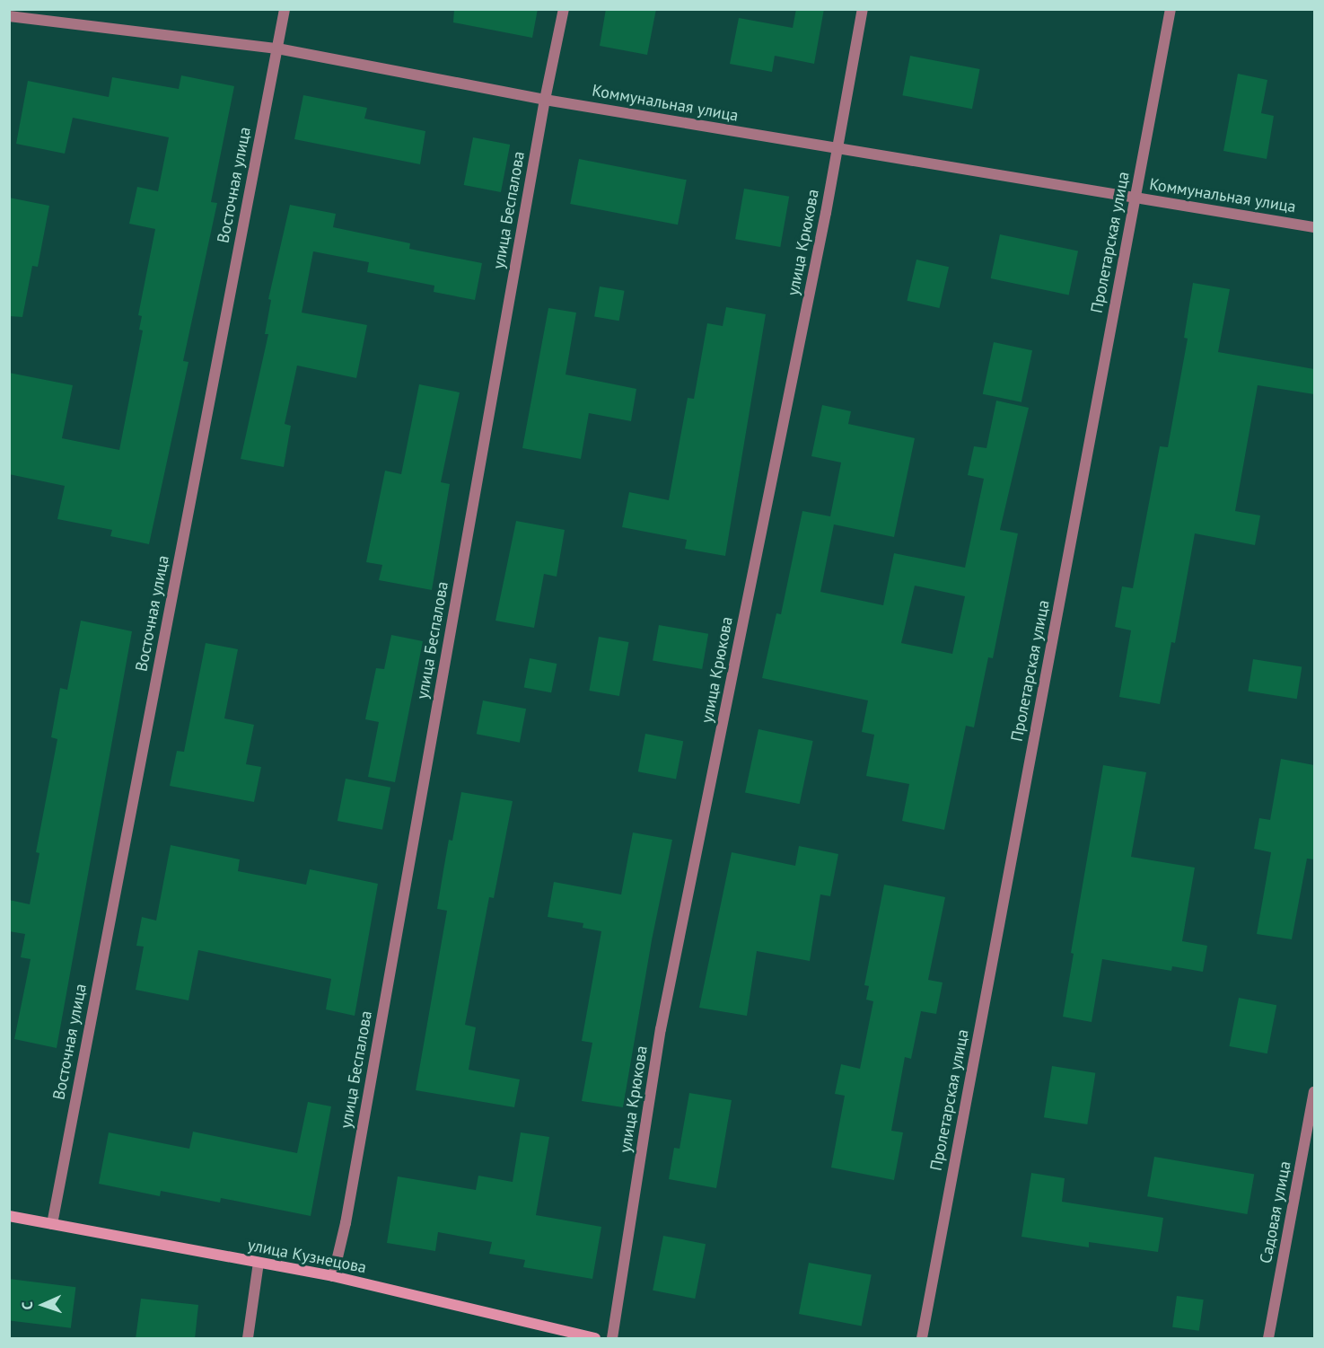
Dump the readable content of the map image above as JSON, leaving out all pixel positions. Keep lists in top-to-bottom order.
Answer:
{
  "streets": {
    "street": [
      "Коммунальная улица",
      "Восточная улица",
      "улица Беспалова",
      "улица Крюкова",
      "Пролетарская улица",
      "Садовая улица",
      "улица Кузнецова"
    ]
  },
  "crossings": [
    ["Коммунальная улица", "Восточная улица"],
    ["Коммунальная улица", "улица Беспалова"],
    ["Коммунальная улица", "улица Крюкова"],
    ["Коммунальная улица", "Пролетарская улица"],
    ["Восточная улица", "улица Кузнецова"],
    ["улица Беспалова", "улица Кузнецова"]
  ],
  "north": "left"
}
